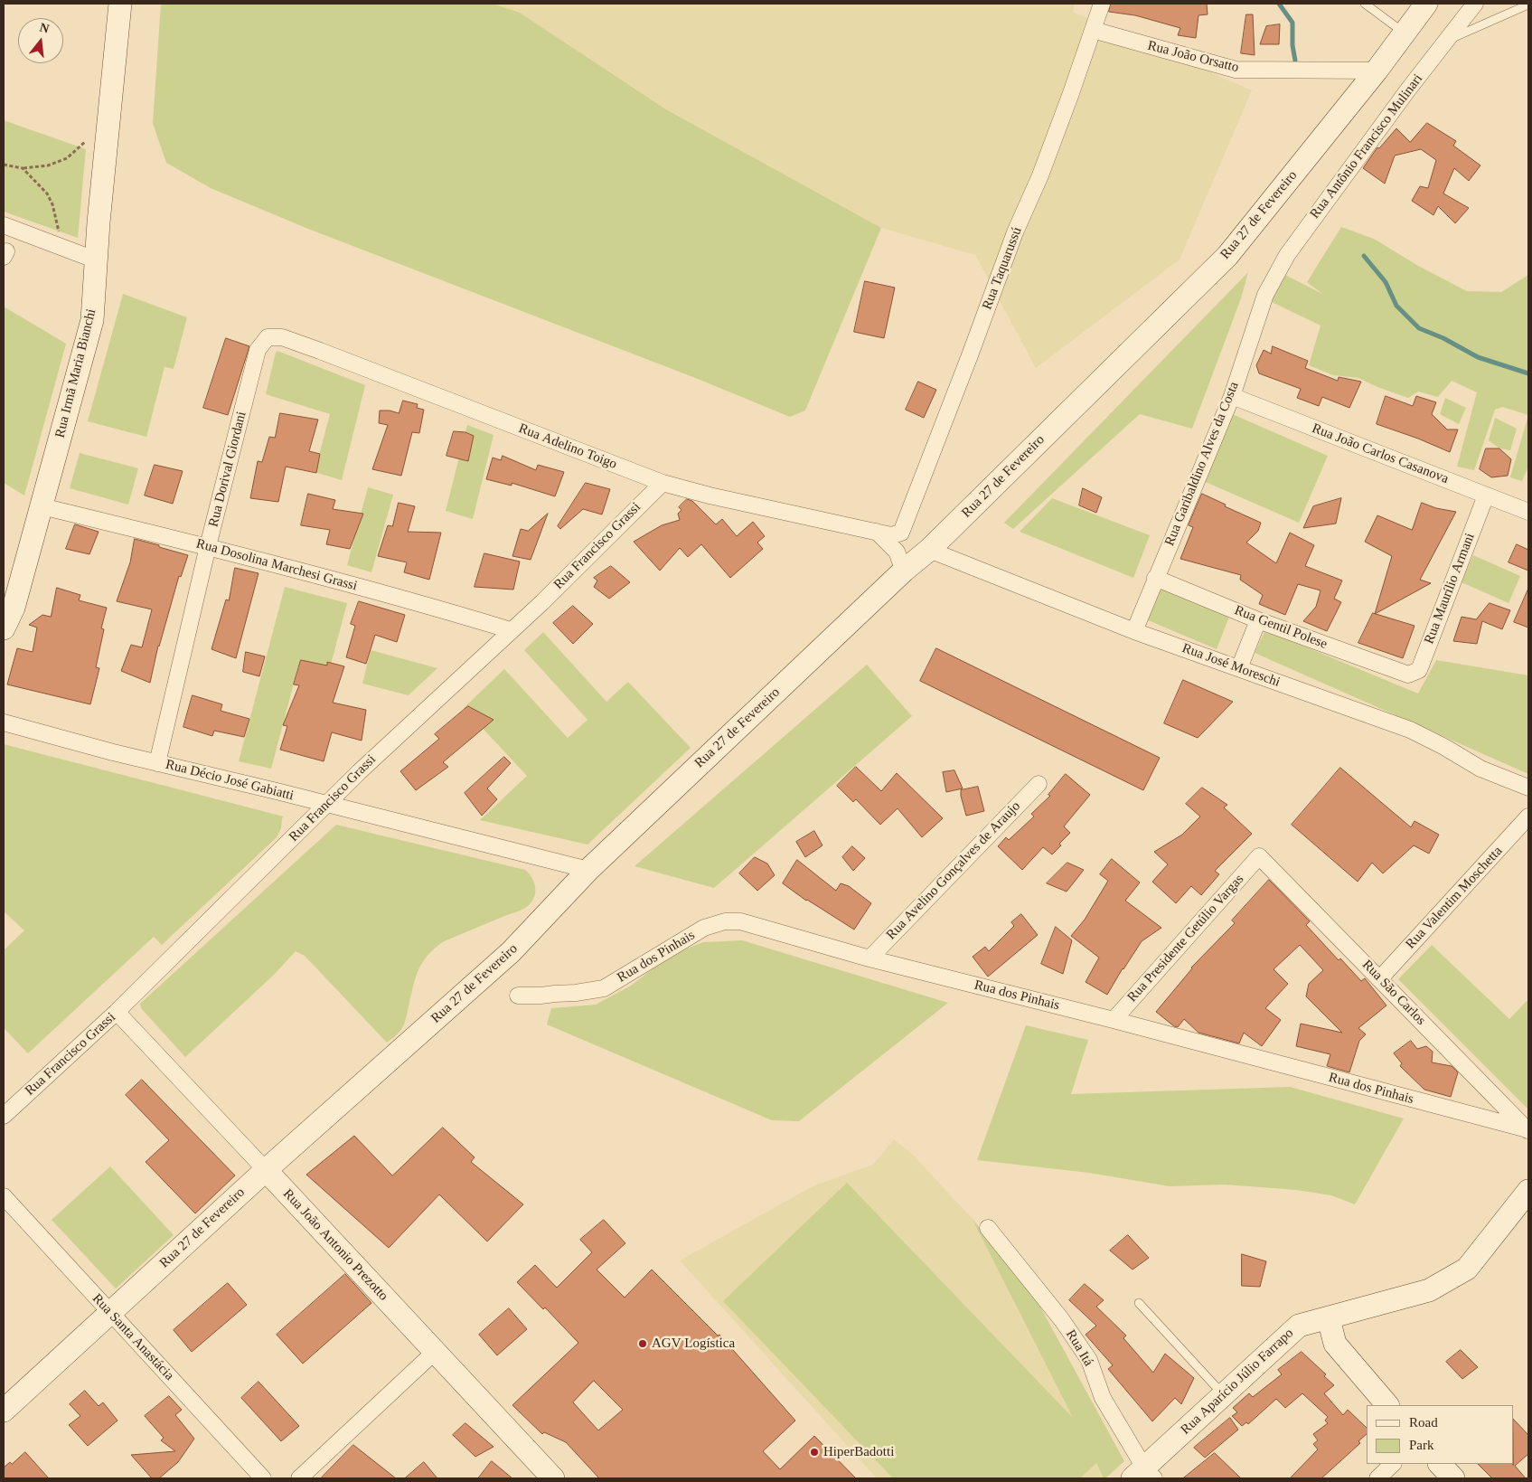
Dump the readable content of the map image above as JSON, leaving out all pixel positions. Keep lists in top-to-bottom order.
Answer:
{
  "streets": {
    "main road": [
      "Rua 27 de Fevereiro",
      "Rua Irmã Maria Bianchi",
      "Rua João Antonio Prezotto",
      "Rua Aparício Júlio Farrapo"
    ],
    "street": [
      "Rua João Orsatto",
      "Rua Antônio Francisco Mulinari",
      "Rua Taquarussú",
      "Rua Adelino Toigo",
      "Rua João Carlos Casanova",
      "Rua Garibaldino Alves da Costa",
      "Rua Dorival Giordani",
      "Rua Francisco Grassi",
      "Rua Dosolina Marchesi Grassi",
      "Rua Maurílio Armani",
      "Rua Gentil Polese",
      "Rua José Moreschi",
      "Rua Décio José Gabiatti",
      "Rua Avelino Gonçalves de Araujo",
      "Rua Valentim Moschetta",
      "Rua Presidente Getúlio Vargas",
      "Rua dos Pinhais",
      "Rua São Carlos",
      "Rua Santa Anastácia",
      "Rua Itá"
    ]
  },
  "crossings": [
    ["Rua João Orsatto", "Rua 27 de Fevereiro"],
    ["Rua João Orsatto", "Rua Taquarussú"],
    ["Rua Antônio Francisco Mulinari", "Rua Garibaldino Alves da Costa"],
    ["Rua 27 de Fevereiro", "Rua José Moreschi"],
    ["Rua 27 de Fevereiro", "Rua Décio José Gabiatti"],
    ["Rua 27 de Fevereiro", "Rua João Antonio Prezotto"],
    ["Rua 27 de Fevereiro", "Rua Santa Anastácia"],
    ["Rua Taquarussú", "Rua Adelino Toigo"],
    ["Rua Irmã Maria Bianchi", "Rua Dosolina Marchesi Grassi"],
    ["Rua Adelino Toigo", "Rua Dorival Giordani"],
    ["Rua Adelino Toigo", "Rua Francisco Grassi"],
    ["Rua João Carlos Casanova", "Rua Garibaldino Alves da Costa"],
    ["Rua João Carlos Casanova", "Rua Maurílio Armani"],
    ["Rua Garibaldino Alves da Costa", "Rua Gentil Polese"],
    ["Rua Garibaldino Alves da Costa", "Rua José Moreschi"],
    ["Rua Dorival Giordani", "Rua Dosolina Marchesi Grassi"],
    ["Rua Dorival Giordani", "Rua Décio José Gabiatti"],
    ["Rua Francisco Grassi", "Rua Dosolina Marchesi Grassi"],
    ["Rua Francisco Grassi", "Rua Décio José Gabiatti"],
    ["Rua Francisco Grassi", "Rua João Antonio Prezotto"],
    ["Rua Maurílio Armani", "Rua Gentil Polese"],
    ["Rua Avelino Gonçalves de Araujo", "Rua dos Pinhais"],
    ["Rua Valentim Moschetta", "Rua São Carlos"],
    ["Rua Presidente Getúlio Vargas", "Rua dos Pinhais"],
    ["Rua Presidente Getúlio Vargas", "Rua São Carlos"],
    ["Rua dos Pinhais", "Rua São Carlos"],
    ["Rua Itá", "Rua Aparício Júlio Farrapo"]
  ],
  "places": ["AGV Logística", "HiperBadotti"],
  "legend": ["Road", "Park"],
  "north": "top"
}
